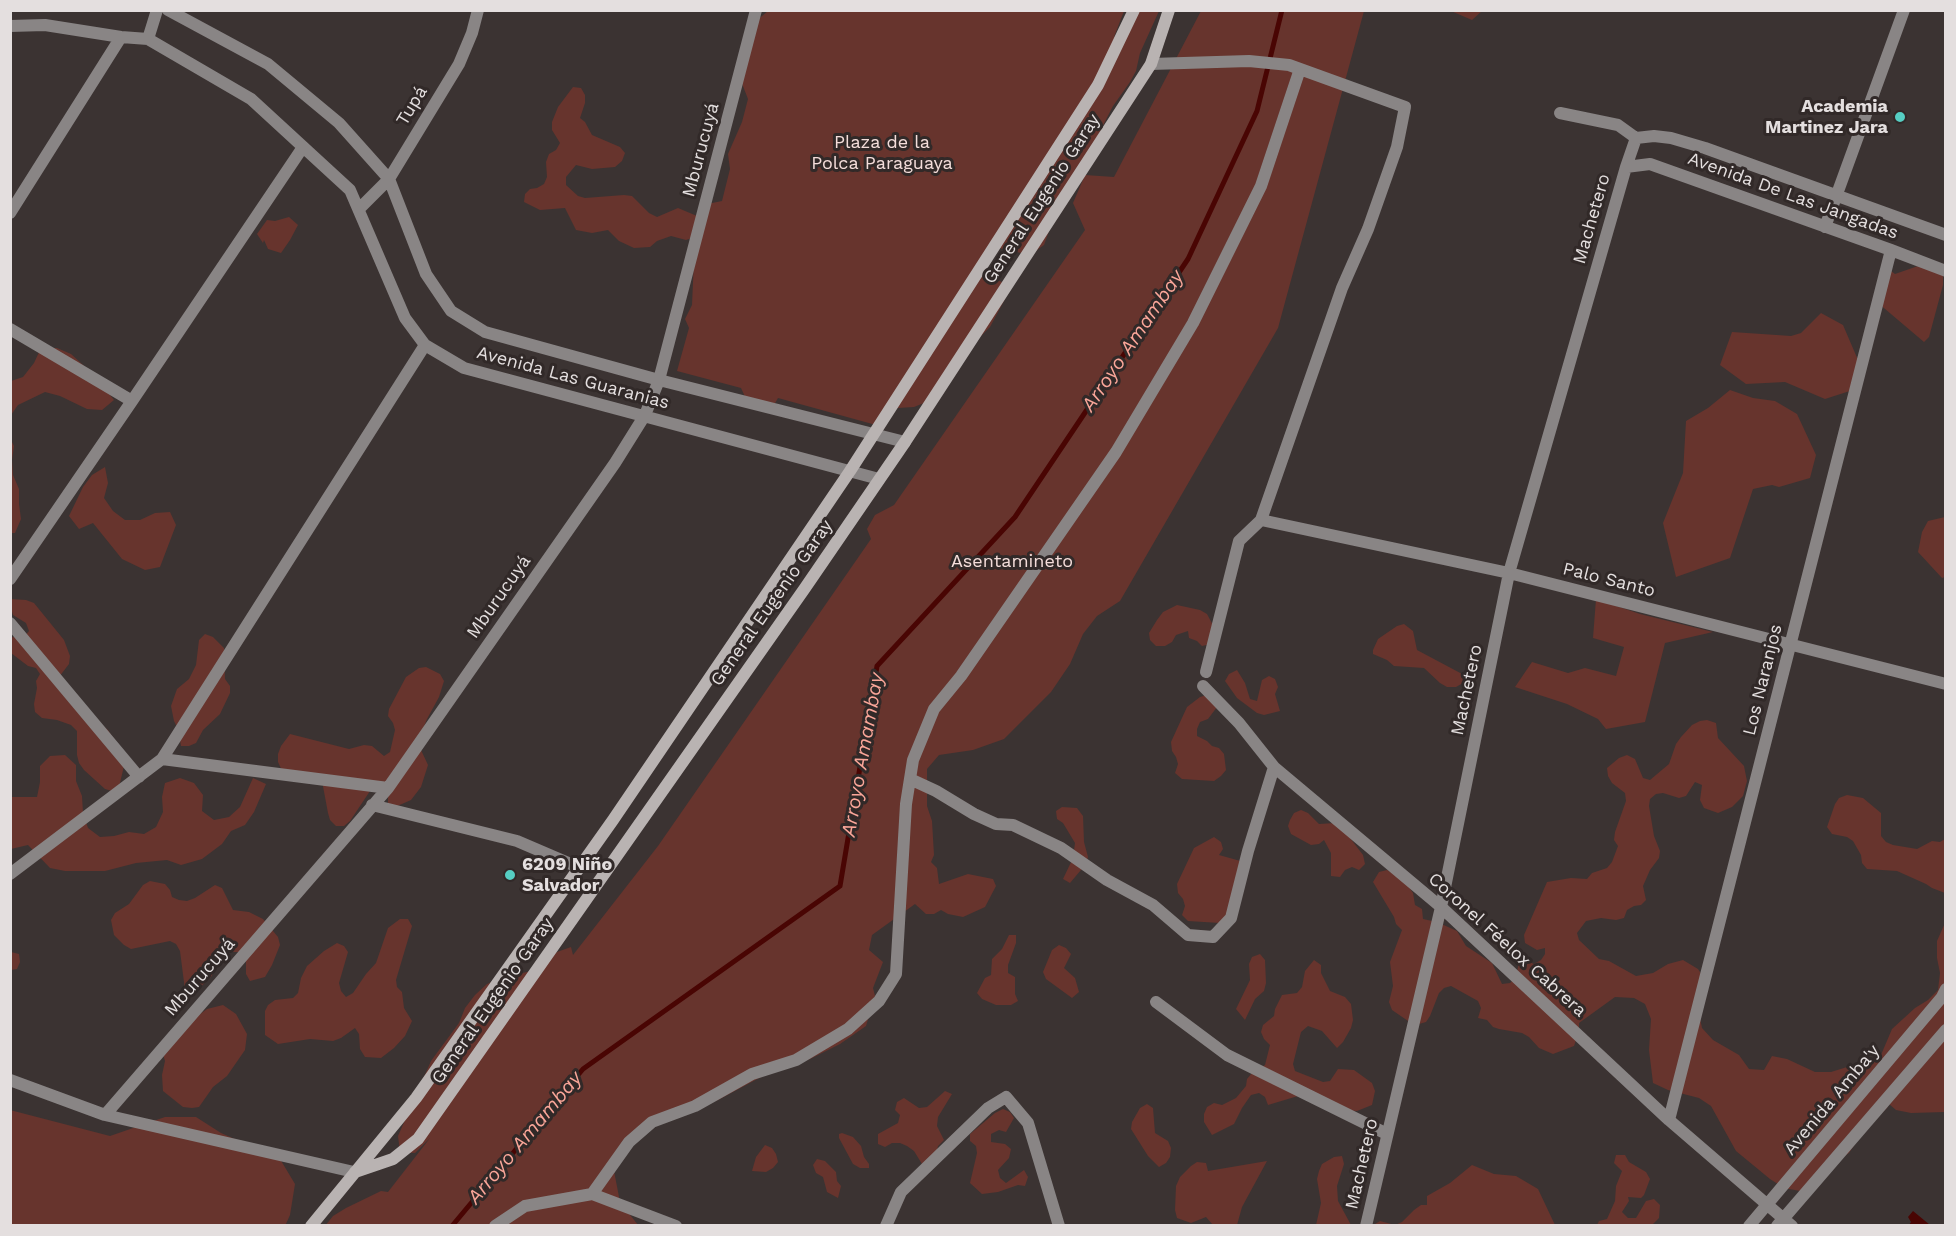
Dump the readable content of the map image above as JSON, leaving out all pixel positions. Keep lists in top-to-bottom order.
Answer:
{
  "streets": {
    "street": [
      "Tupá",
      "Mburucuyá",
      "Avenida De Las Jangadas",
      "General Eugenio Garay",
      "Machetero",
      "Avenida Las Guaranias",
      "Palo Santo",
      "Los Naranjos",
      "Coronel Féelox Cabrera",
      "Avenida Amba'y"
    ]
  },
  "crossings": [
    ["Tupá", "Avenida Las Guaranias"],
    ["Mburucuyá", "Avenida Las Guaranias"],
    ["Avenida De Las Jangadas", "Machetero"],
    ["Avenida De Las Jangadas", "Los Naranjos"],
    ["General Eugenio Garay", "Avenida Las Guaranias"],
    ["Machetero", "Palo Santo"],
    ["Machetero", "Coronel Féelox Cabrera"],
    ["Palo Santo", "Los Naranjos"],
    ["Los Naranjos", "Coronel Féelox Cabrera"],
    ["Coronel Féelox Cabrera", "Avenida Amba'y"]
  ],
  "water": ["Arroyo Amambay"],
  "parks": ["Plaza de la Polca Paraguaya", "Asentamineto"],
  "places": ["Academia Martinez Jara", "6209 Niño Salvador"]
}
